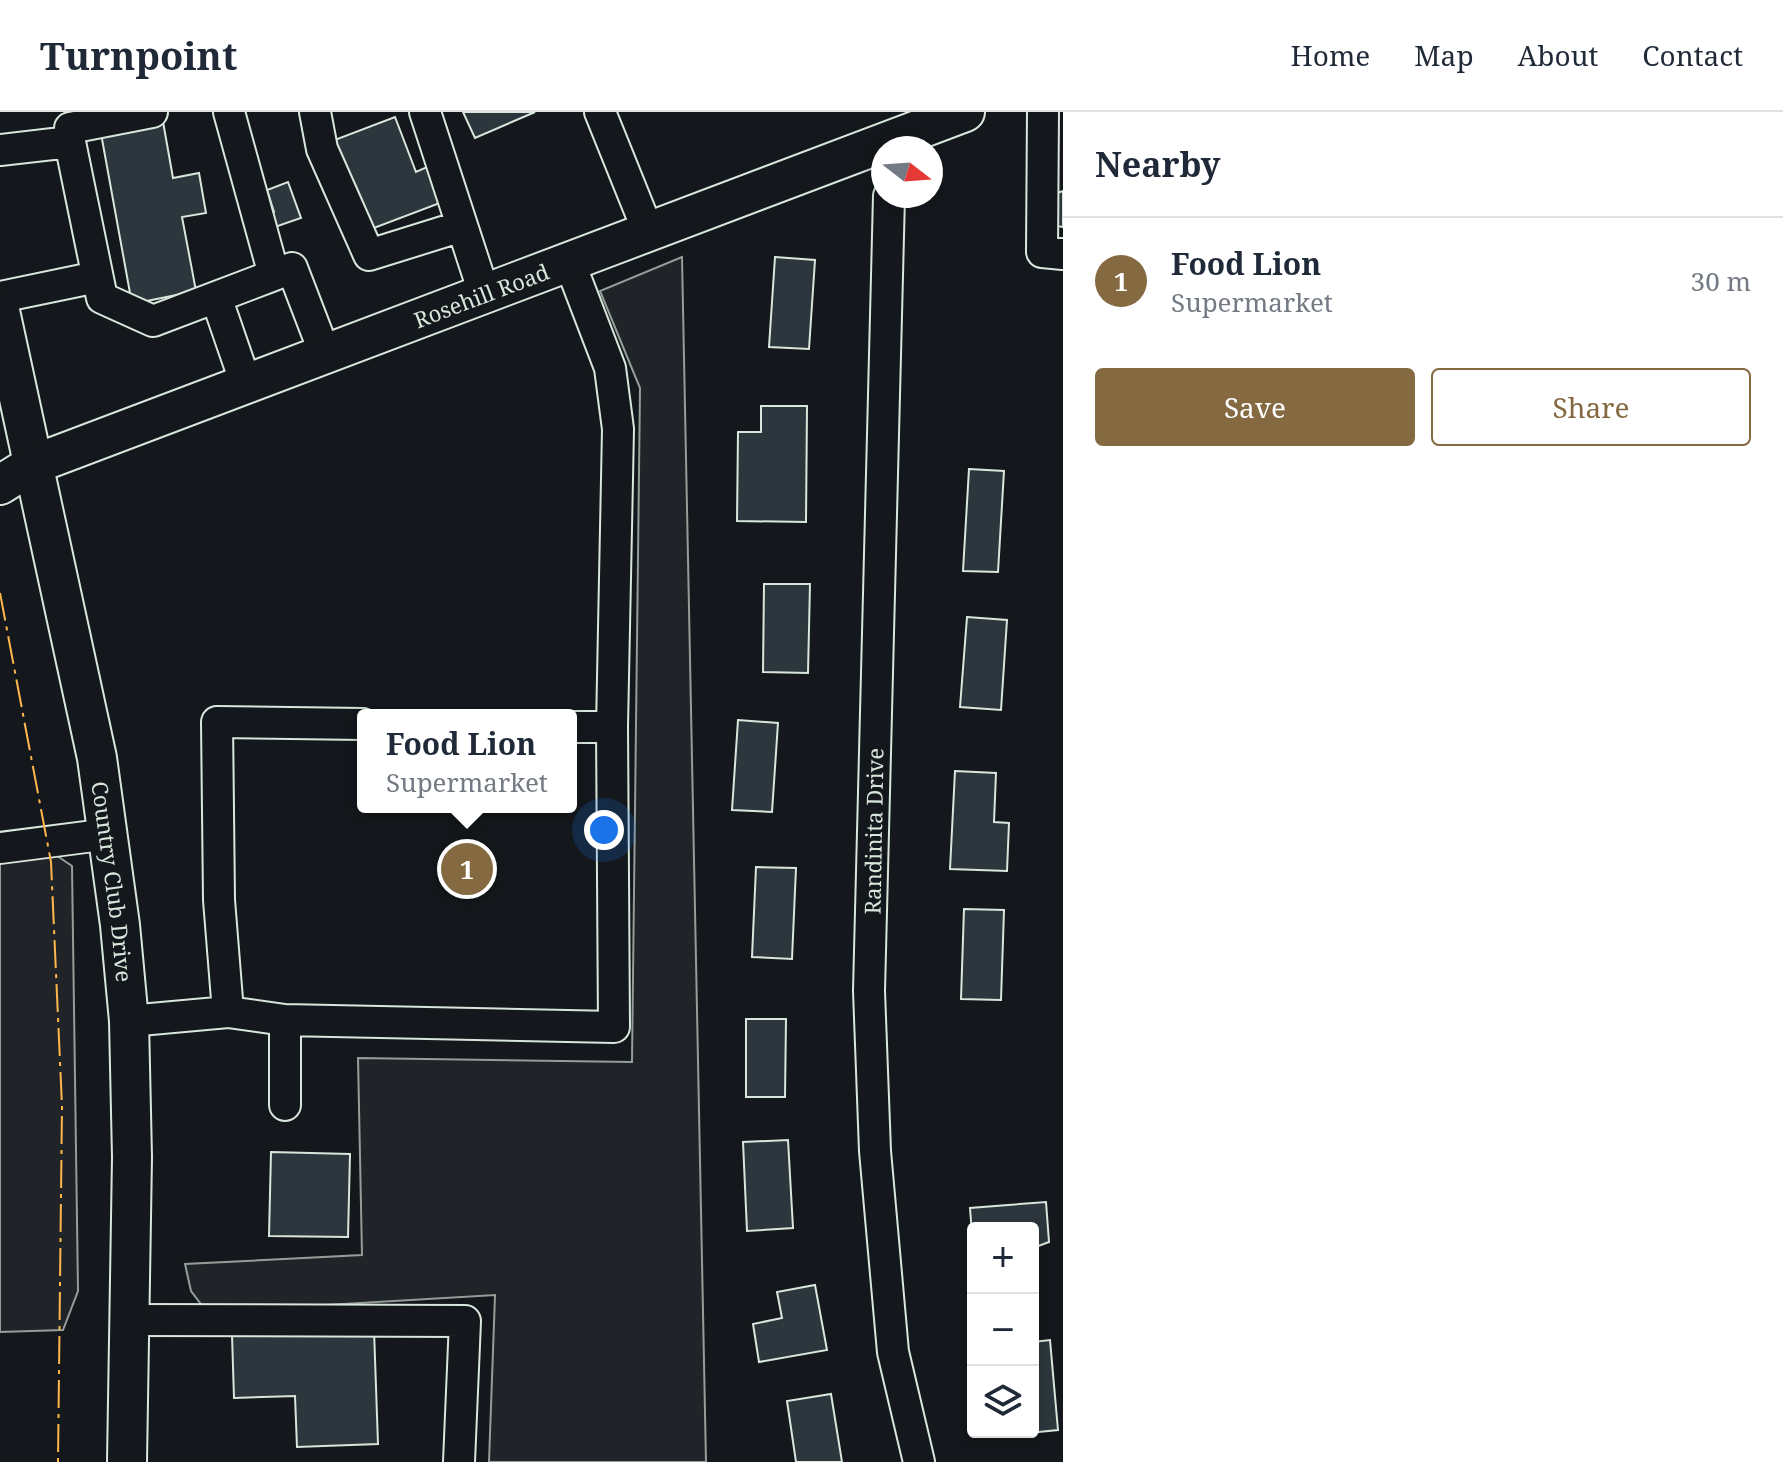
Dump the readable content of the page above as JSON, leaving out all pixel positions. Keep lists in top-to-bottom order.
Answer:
{
  "streets": {
    "main road": ["Rosehill Road", "Country Club Drive"],
    "street": ["Randinita Drive"]
  },
  "crossings": [
    ["Rosehill Road", "Country Club Drive"]
  ],
  "north": "right",
  "page": {
    "header": "Turnpoint",
    "nav": [
      "Home",
      "Map",
      "About",
      "Contact"
    ],
    "heading": "Nearby",
    "list": [
      {
        "mark": "1",
        "name": "Food Lion",
        "note": "Supermarket",
        "value": "30 m"
      }
    ],
    "buttons": ["Save", "Share"],
    "popup": ["Food Lion", "Supermarket"],
    "pins": "1",
    "map_buttons": ["+", "−"]
  }
}
